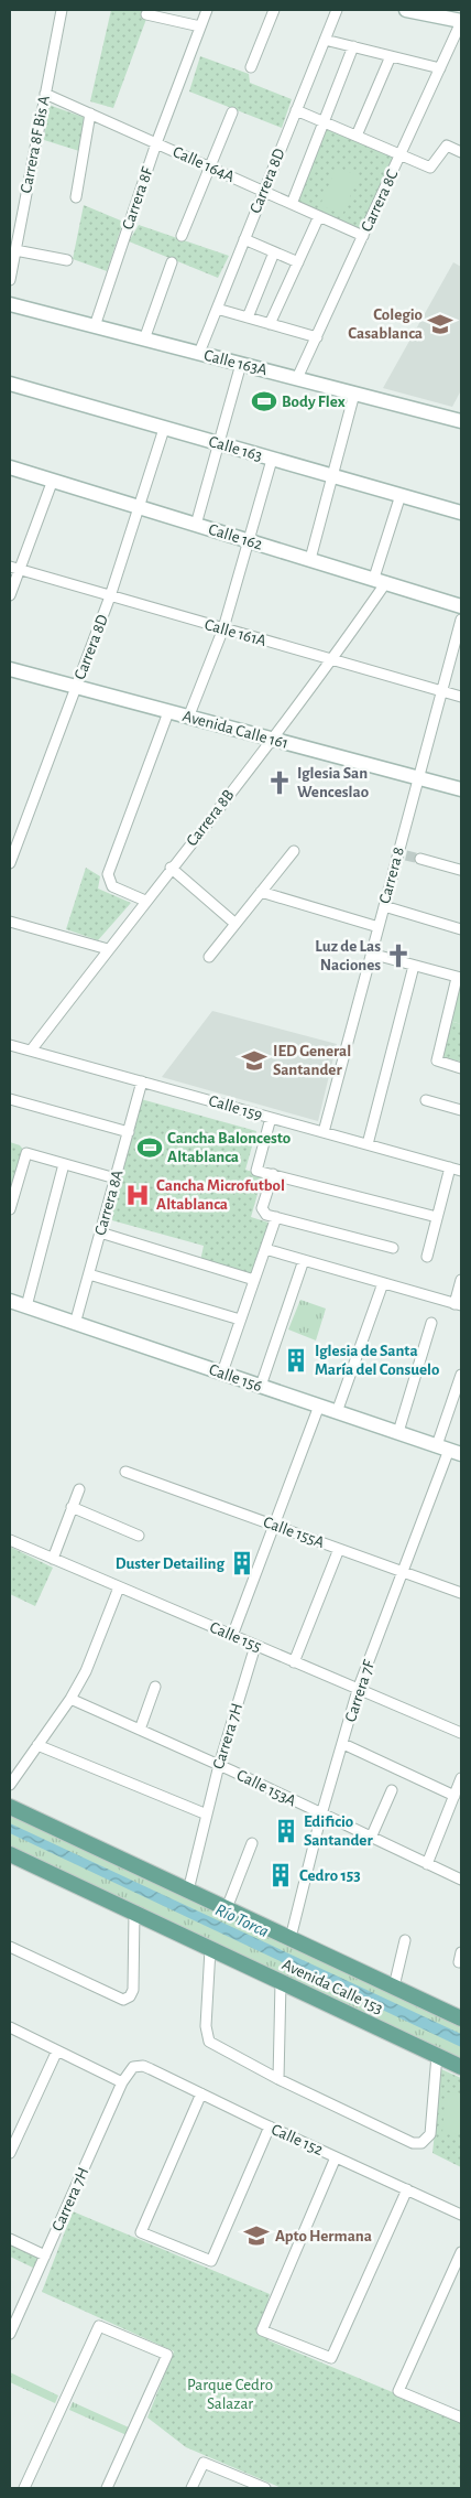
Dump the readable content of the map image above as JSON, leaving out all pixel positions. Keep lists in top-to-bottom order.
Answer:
{
  "streets": {
    "main road": ["Avenida Calle 153"],
    "street": [
      "Carrera 8F Bis A",
      "Calle 164A",
      "Carrera 8D",
      "Carrera 8F",
      "Carrera 8C",
      "Calle 163A",
      "Calle 163",
      "Calle 162",
      "Calle 161A",
      "Avenida Calle 161",
      "Carrera 8B",
      "Carrera 8",
      "Calle 159",
      "Carrera 8A",
      "Calle 156",
      "Calle 155A",
      "Calle 155",
      "Carrera 7F",
      "Carrera 7H",
      "Calle 153A",
      "Calle 152"
    ]
  },
  "crossings": [
    ["Carrera 8F Bis A", "Calle 164A"],
    ["Calle 164A", "Carrera 8D"],
    ["Calle 164A", "Carrera 8F"],
    ["Calle 164A", "Carrera 8C"],
    ["Carrera 8D", "Calle 163A"],
    ["Carrera 8D", "Calle 163"],
    ["Carrera 8D", "Calle 162"],
    ["Carrera 8D", "Calle 161A"],
    ["Carrera 8D", "Avenida Calle 161"],
    ["Carrera 8F", "Calle 163A"],
    ["Carrera 8C", "Calle 163A"],
    ["Calle 163", "Carrera 8B"],
    ["Calle 162", "Carrera 8B"],
    ["Calle 161A", "Carrera 8B"],
    ["Calle 161A", "Carrera 8"],
    ["Avenida Calle 161", "Carrera 8B"],
    ["Avenida Calle 161", "Carrera 8"],
    ["Carrera 8B", "Calle 159"],
    ["Carrera 8", "Calle 159"],
    ["Calle 159", "Carrera 8A"],
    ["Carrera 8A", "Calle 156"],
    ["Calle 156", "Carrera 7F"],
    ["Calle 155A", "Carrera 7F"],
    ["Calle 155", "Carrera 7F"],
    ["Calle 155", "Carrera 7H"],
    ["Carrera 7F", "Calle 153A"],
    ["Carrera 7F", "Avenida Calle 153"],
    ["Carrera 7H", "Calle 153A"],
    ["Carrera 7H", "Avenida Calle 153"],
    ["Carrera 7H", "Calle 152"]
  ],
  "water": ["Río Torca"],
  "parks": ["Parque Cedro Salazar"],
  "places": {
    "school or university": ["Colegio Casablanca", "IED General Santander", "Apto Hermana"],
    "sports": ["Body Flex", "Cancha Baloncesto Altablanca"],
    "church": ["Iglesia San Wenceslao", "Luz de Las Naciones"],
    "hospital": ["Cancha Microfutbol Altablanca"],
    "building": [
      "Iglesia de Santa María del Consuelo",
      "Duster Detailing",
      "Edificio Santander",
      "Cedro 153"
    ]
  }
}
